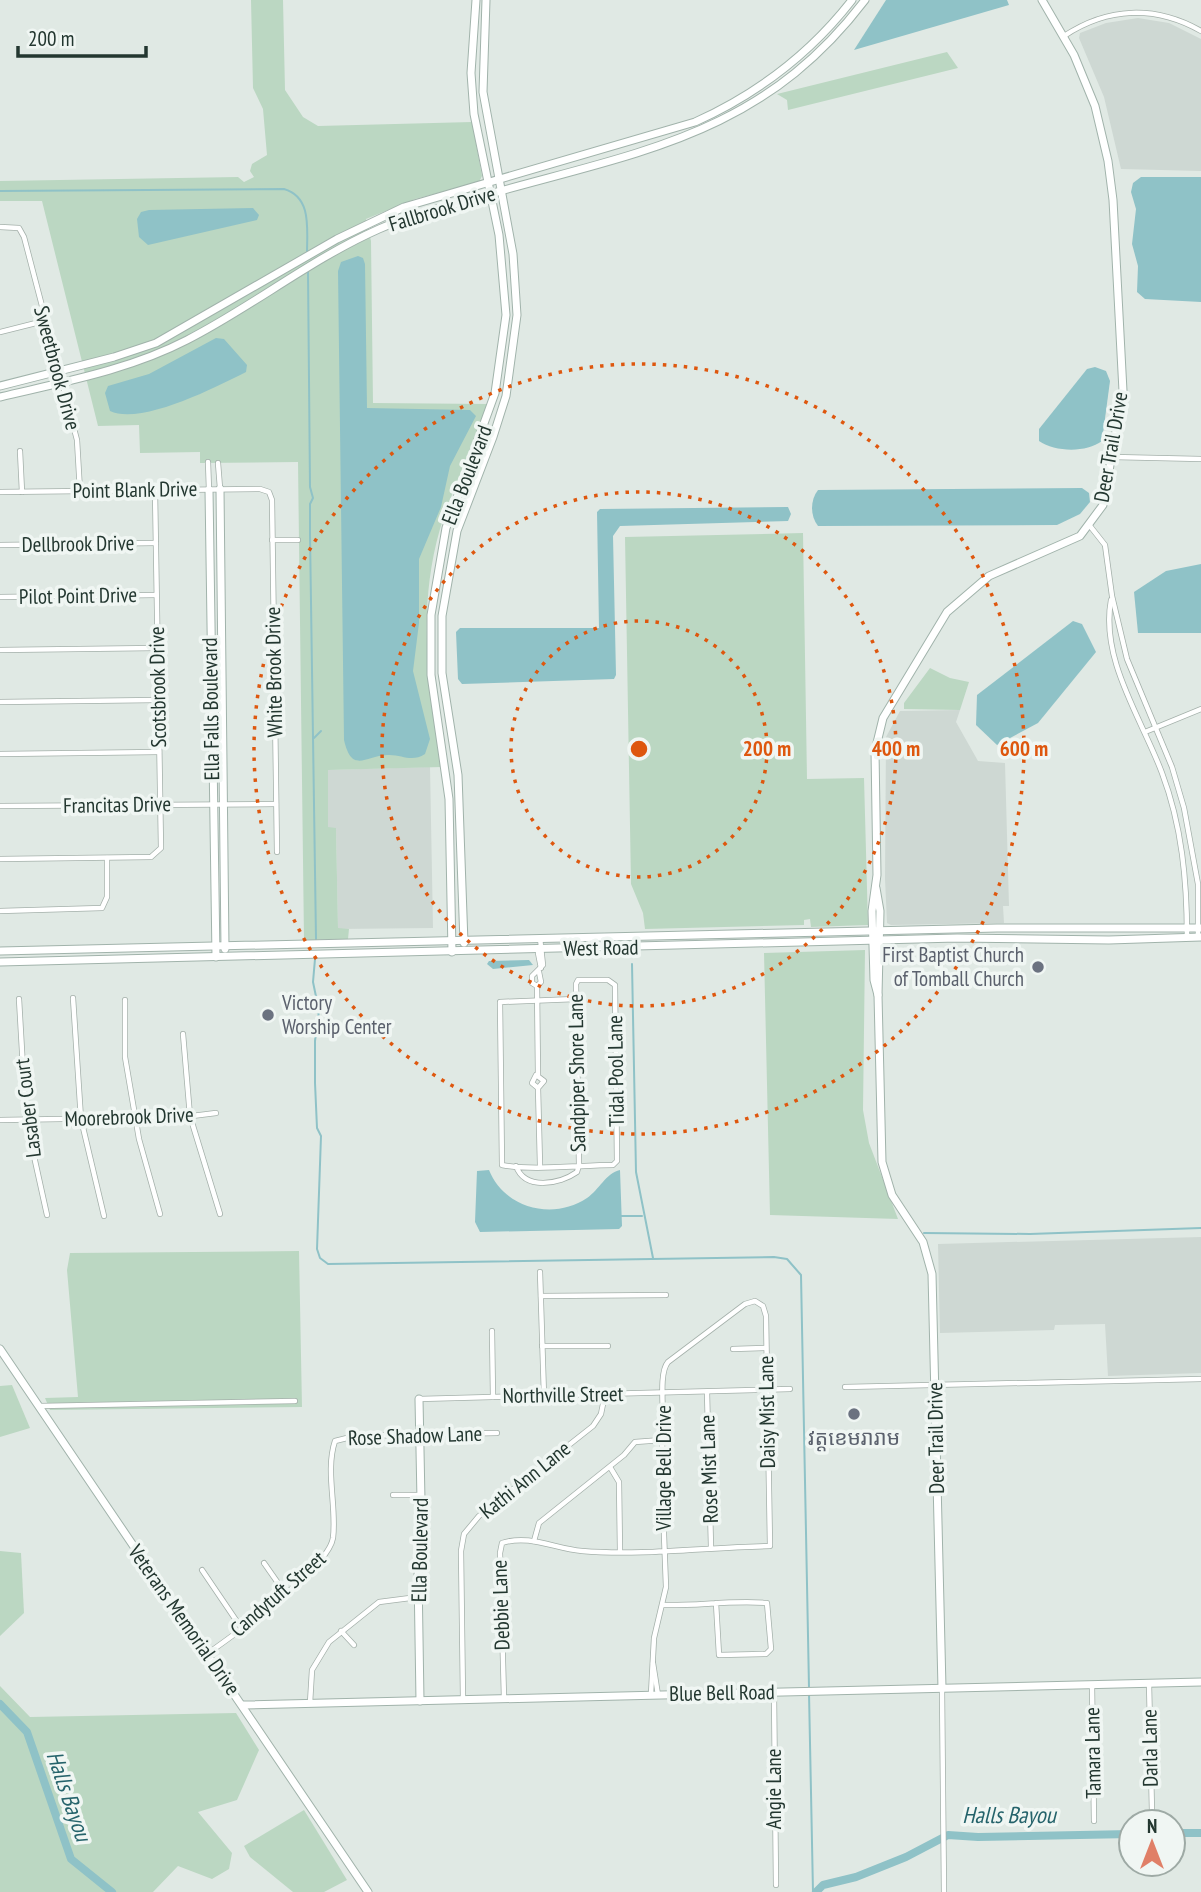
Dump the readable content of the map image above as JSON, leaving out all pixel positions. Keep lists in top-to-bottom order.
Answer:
{
  "streets": {
    "main road": [
      "Fallbrook Drive",
      "Deer Trail Drive",
      "Ella Boulevard",
      "Ella Falls Boulevard",
      "West Road",
      "Veterans Memorial Drive",
      "Blue Bell Road"
    ],
    "street": [
      "Sweetbrook Drive",
      "Point Blank Drive",
      "Dellbrook Drive",
      "Pilot Point Drive",
      "White Brook Drive",
      "Scotsbrook Drive",
      "Francitas Drive",
      "Tidal Pool Lane",
      "Sandpiper Shore Lane",
      "Lasaber Court",
      "Moorebrook Drive",
      "Northville Street",
      "Daisy Mist Lane",
      "Rose Shadow Lane",
      "Village Bell Drive",
      "Rose Mist Lane",
      "Kathi Ann Lane",
      "Candytuft Street",
      "Debbie Lane",
      "Darla Lane",
      "Tamara Lane",
      "Angie Lane"
    ]
  },
  "crossings": [
    ["Fallbrook Drive", "Sweetbrook Drive"],
    ["Fallbrook Drive", "Ella Boulevard"],
    ["Sweetbrook Drive", "Point Blank Drive"],
    ["Deer Trail Drive", "West Road"],
    ["Deer Trail Drive", "Blue Bell Road"],
    ["Ella Boulevard", "West Road"],
    ["Ella Boulevard", "Northville Street"],
    ["Ella Boulevard", "Rose Shadow Lane"],
    ["Ella Boulevard", "Blue Bell Road"],
    ["Point Blank Drive", "White Brook Drive"],
    ["Point Blank Drive", "Scotsbrook Drive"],
    ["Point Blank Drive", "Ella Falls Boulevard"],
    ["Dellbrook Drive", "Scotsbrook Drive"],
    ["Pilot Point Drive", "Scotsbrook Drive"],
    ["White Brook Drive", "Francitas Drive"],
    ["Scotsbrook Drive", "Francitas Drive"],
    ["Ella Falls Boulevard", "Francitas Drive"],
    ["Ella Falls Boulevard", "West Road"],
    ["Tidal Pool Lane", "Sandpiper Shore Lane"],
    ["Lasaber Court", "Moorebrook Drive"],
    ["Northville Street", "Daisy Mist Lane"],
    ["Northville Street", "Village Bell Drive"],
    ["Northville Street", "Rose Mist Lane"],
    ["Northville Street", "Kathi Ann Lane"],
    ["Daisy Mist Lane", "Village Bell Drive"],
    ["Daisy Mist Lane", "Rose Mist Lane"],
    ["Rose Shadow Lane", "Candytuft Street"],
    ["Village Bell Drive", "Blue Bell Road"],
    ["Kathi Ann Lane", "Blue Bell Road"],
    ["Candytuft Street", "Veterans Memorial Drive"],
    ["Debbie Lane", "Blue Bell Road"],
    ["Veterans Memorial Drive", "Blue Bell Road"],
    ["Blue Bell Road", "Darla Lane"],
    ["Blue Bell Road", "Tamara Lane"],
    ["Blue Bell Road", "Angie Lane"]
  ],
  "water": ["Halls Bayou"],
  "places": ["First Baptist Church of Tomball Church", "Victory Worship Center", "វត្តខេមរារាម"],
  "scale_bar": "200 m",
  "north": "top",
  "rings": ["200 m", "400 m", "600 m"]
}
